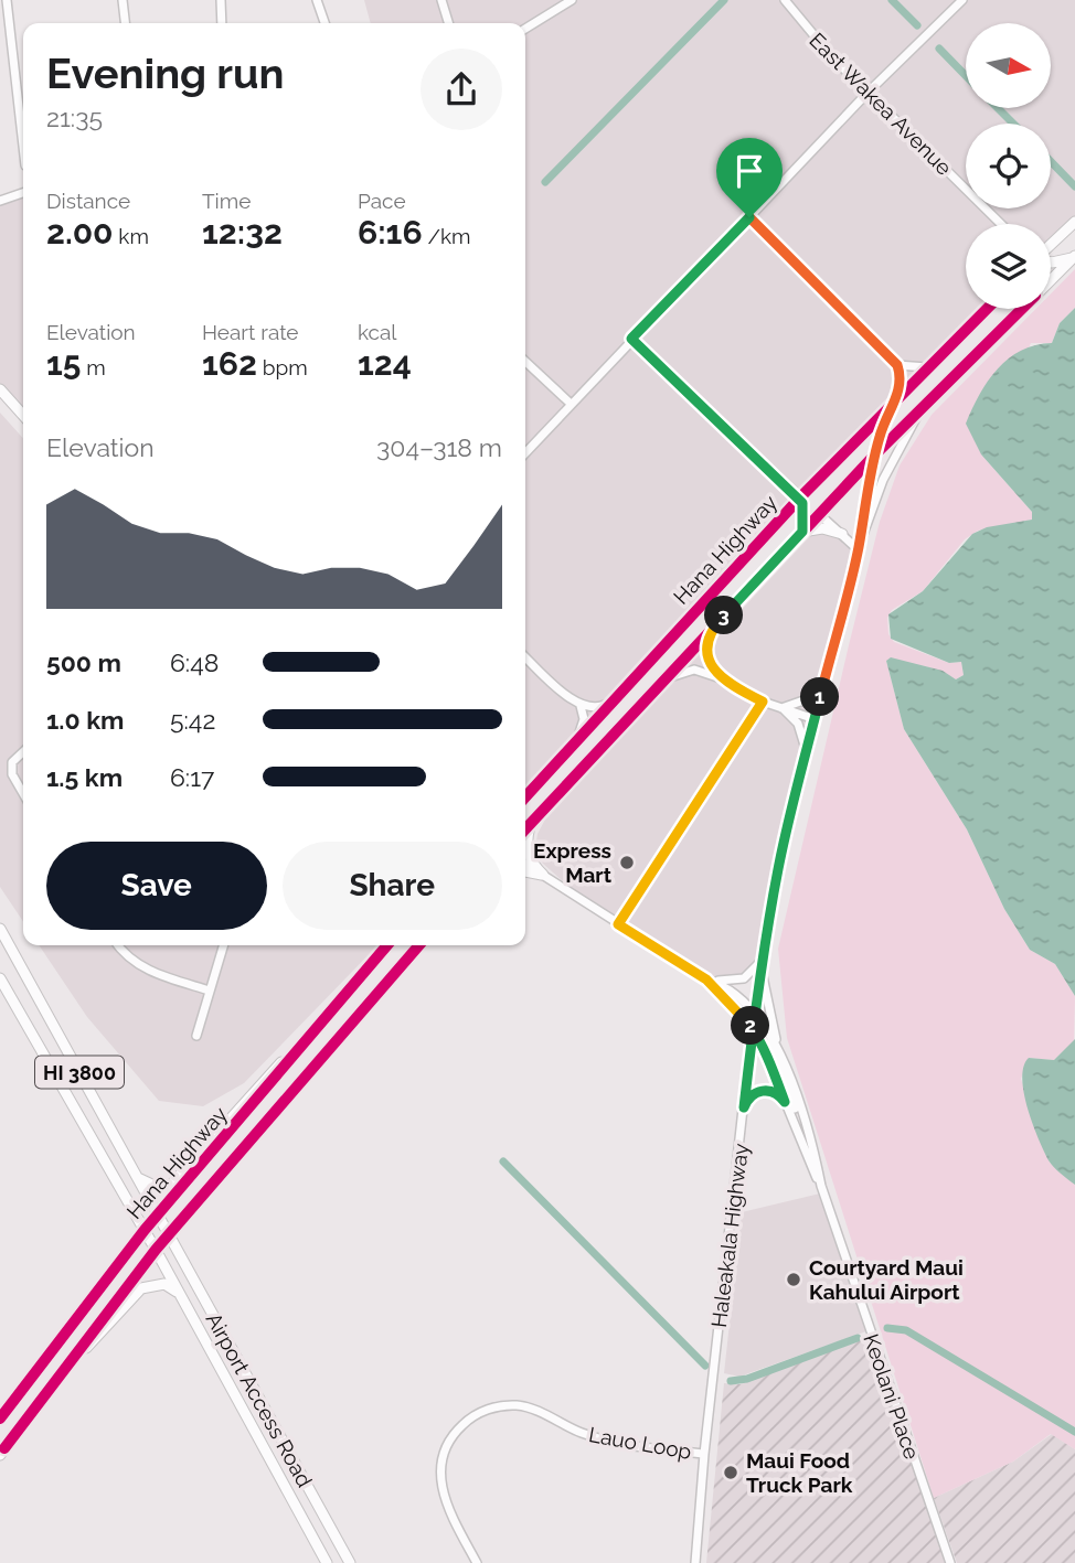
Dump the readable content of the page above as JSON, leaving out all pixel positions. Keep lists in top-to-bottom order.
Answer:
{
  "streets": {
    "main road": ["Hana Highway", "HI 3800", "Airport Access Road"],
    "street": [
      "East Wakea Avenue",
      "Haleakala Highway",
      "Keolani Place",
      "Lauo Loop"
    ]
  },
  "crossings": [
    ["Hana Highway", "HI 3800"],
    ["Hana Highway", "Haleakala Highway"],
    ["Hana Highway", "Airport Access Road"],
    ["HI 3800", "Airport Access Road"],
    ["Haleakala Highway", "Keolani Place"],
    ["Haleakala Highway", "Lauo Loop"]
  ],
  "places": ["Express Mart", "Courtyard Maui Kahului Airport", "Maui Food Truck Park"],
  "north": "right",
  "page": {
    "heading": ["Evening run", "21:35"],
    "stats": [
      ["Distance", "2.00 km"],
      ["Time", "12:32"],
      ["Pace", "6:16 /km"],
      ["Elevation", "15 m"],
      ["Heart rate", "162 bpm"],
      ["kcal", "124"]
    ],
    "chart": ["Elevation", "304–318 m"],
    "pins": ["3", "1", "2"],
    "list": [
      {
        "name": "500 m",
        "note": "6:48"
      },
      {
        "name": "1.0 km",
        "note": "5:42"
      },
      {
        "name": "1.5 km",
        "note": "6:17"
      }
    ],
    "buttons": ["Save", "Share"]
  }
}
